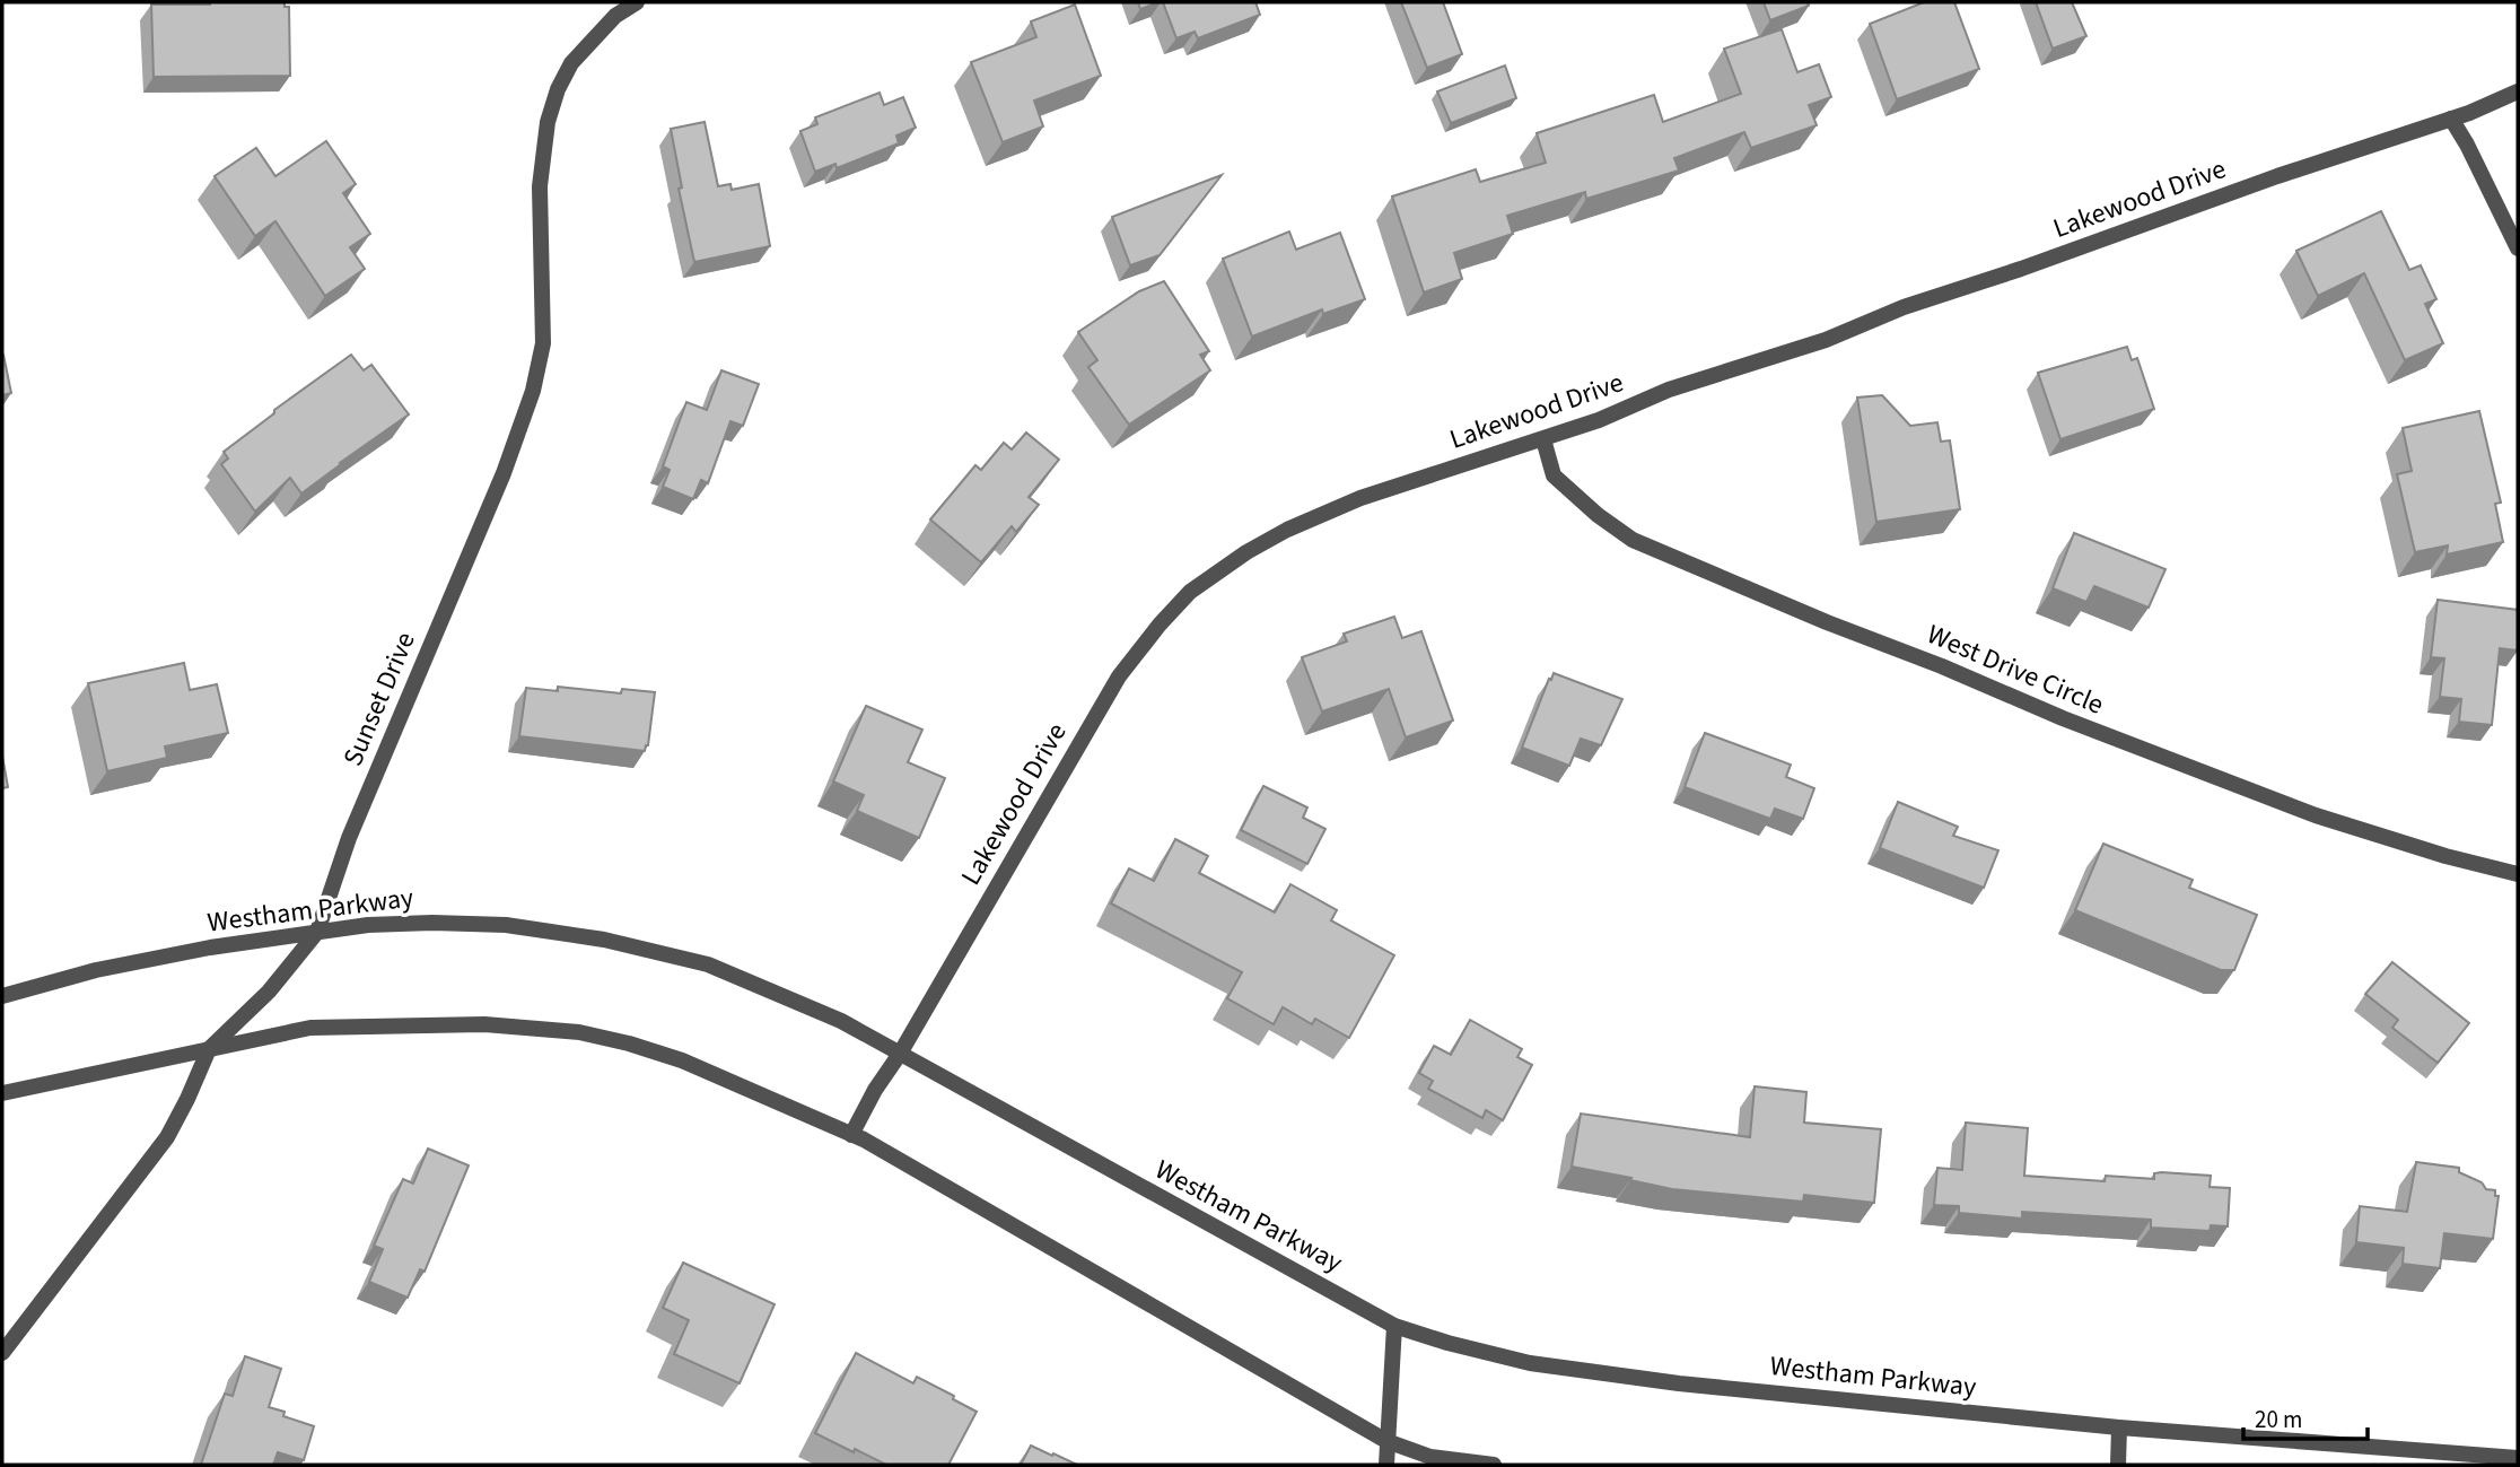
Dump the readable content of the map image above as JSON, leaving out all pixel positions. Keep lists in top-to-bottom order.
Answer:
{
  "streets": {
    "street": [
      "Lakewood Drive",
      "West Drive Circle",
      "Sunset Drive",
      "Westham Parkway"
    ]
  },
  "crossings": [
    ["Lakewood Drive", "West Drive Circle"],
    ["Lakewood Drive", "Westham Parkway"],
    ["Sunset Drive", "Westham Parkway"]
  ],
  "scale_bar": "20 m"
}
